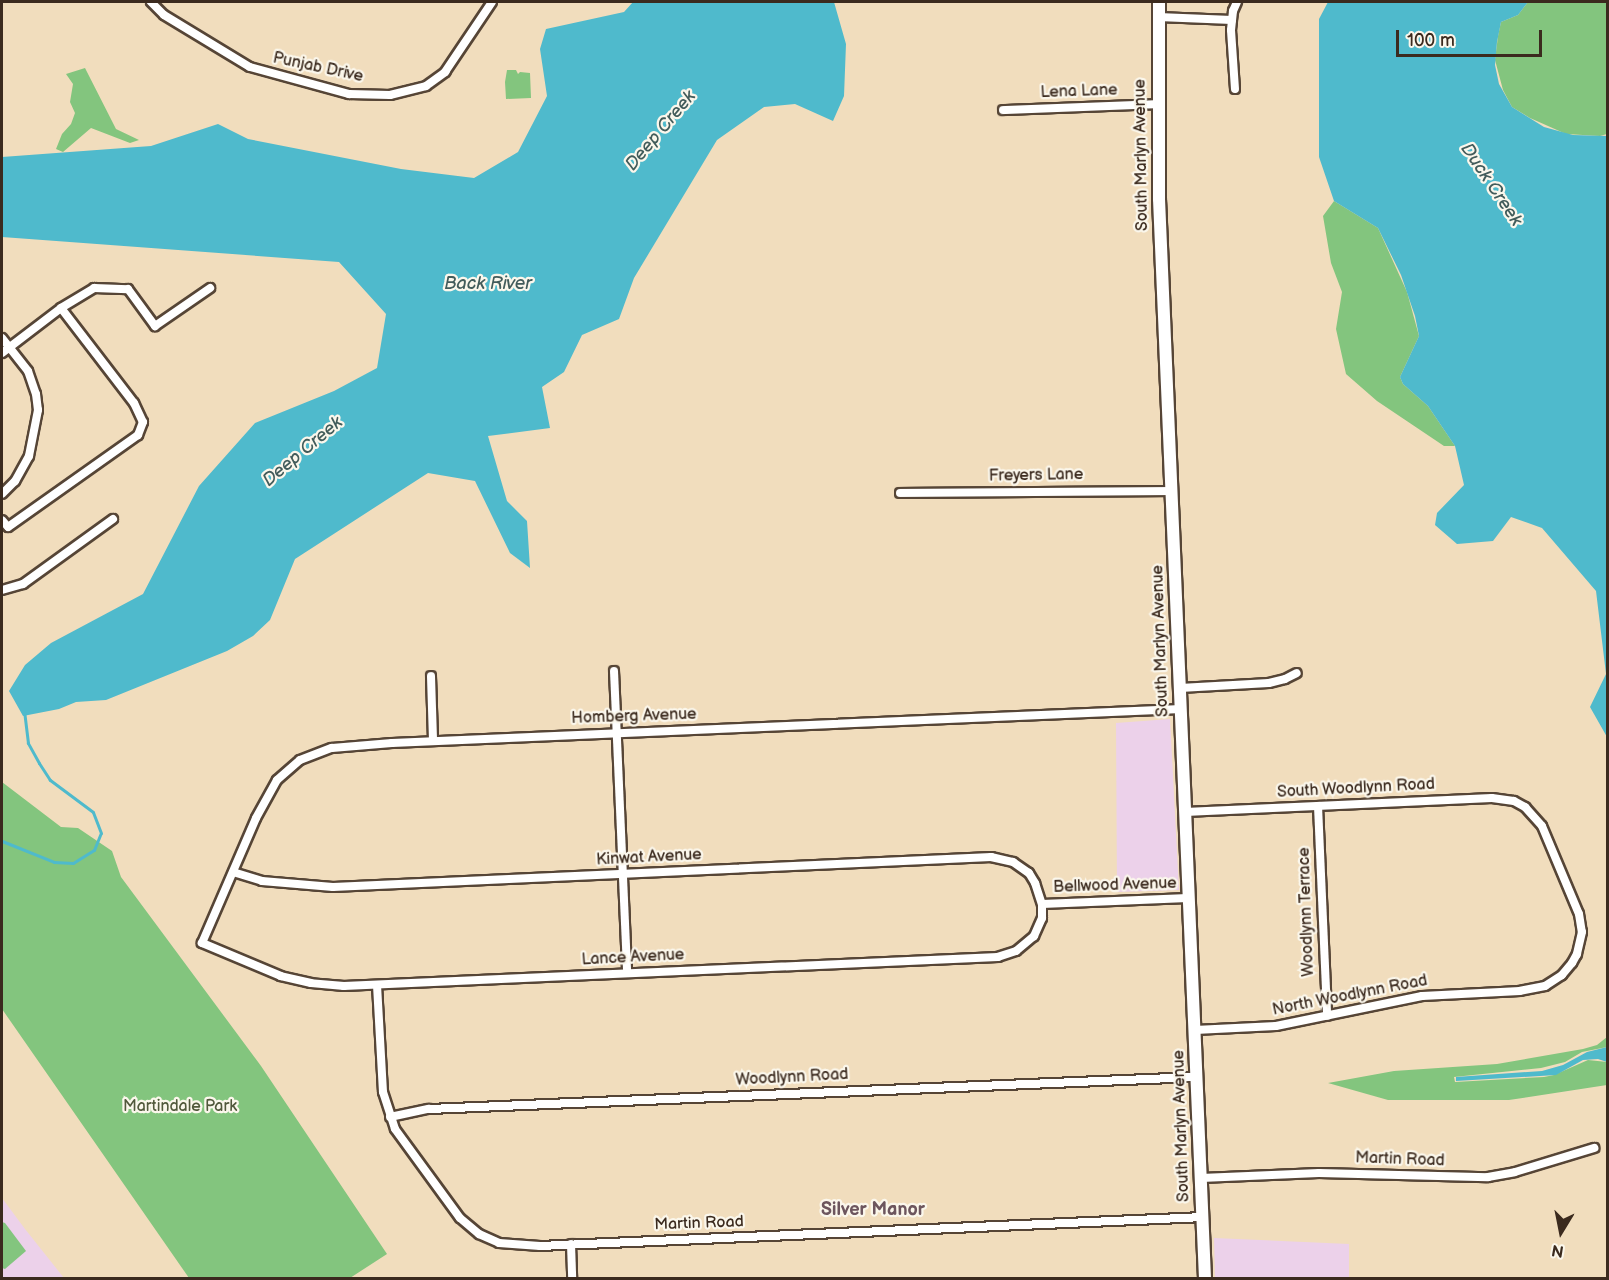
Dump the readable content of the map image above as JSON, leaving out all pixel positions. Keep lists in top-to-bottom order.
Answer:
{
  "streets": {
    "street": [
      "Punjab Drive",
      "Lena Lane",
      "South Marlyn Avenue",
      "Freyers Lane",
      "Homberg Avenue",
      "South Woodlynn Road",
      "Kinwat Avenue",
      "Bellwood Avenue",
      "Woodlynn Terrace",
      "Lance Avenue",
      "North Woodlynn Road",
      "Woodlynn Road",
      "Martin Road"
    ]
  },
  "crossings": [
    ["Lena Lane", "South Marlyn Avenue"],
    ["South Marlyn Avenue", "Freyers Lane"],
    ["South Marlyn Avenue", "Homberg Avenue"],
    ["South Marlyn Avenue", "South Woodlynn Road"],
    ["South Marlyn Avenue", "Bellwood Avenue"],
    ["South Marlyn Avenue", "North Woodlynn Road"],
    ["South Marlyn Avenue", "Woodlynn Road"],
    ["South Marlyn Avenue", "Martin Road"],
    ["Homberg Avenue", "Kinwat Avenue"],
    ["Homberg Avenue", "Lance Avenue"],
    ["South Woodlynn Road", "Woodlynn Terrace"],
    ["South Woodlynn Road", "North Woodlynn Road"],
    ["Kinwat Avenue", "Bellwood Avenue"],
    ["Kinwat Avenue", "Lance Avenue"],
    ["Bellwood Avenue", "Lance Avenue"],
    ["Woodlynn Terrace", "North Woodlynn Road"],
    ["Lance Avenue", "Martin Road"],
    ["Woodlynn Road", "Martin Road"]
  ],
  "districts": ["Silver Manor"],
  "water": ["Deep Creek", "Duck Creek", "Back River"],
  "parks": ["Martindale Park"],
  "scale_bar": "100 m",
  "north": "bottom"
}
